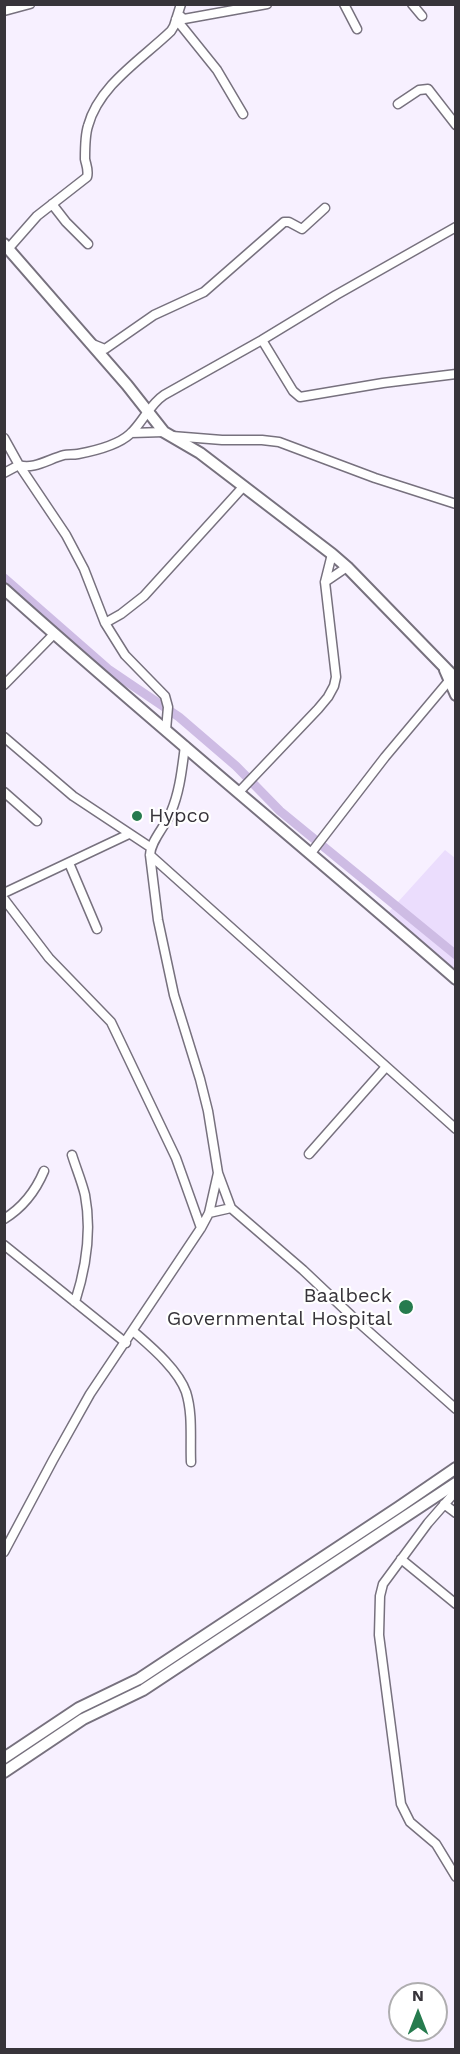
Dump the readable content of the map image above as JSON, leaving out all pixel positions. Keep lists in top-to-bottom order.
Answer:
{
  "places": ["Hypco", "Baalbeck Governmental Hospital"],
  "north": "top"
}
